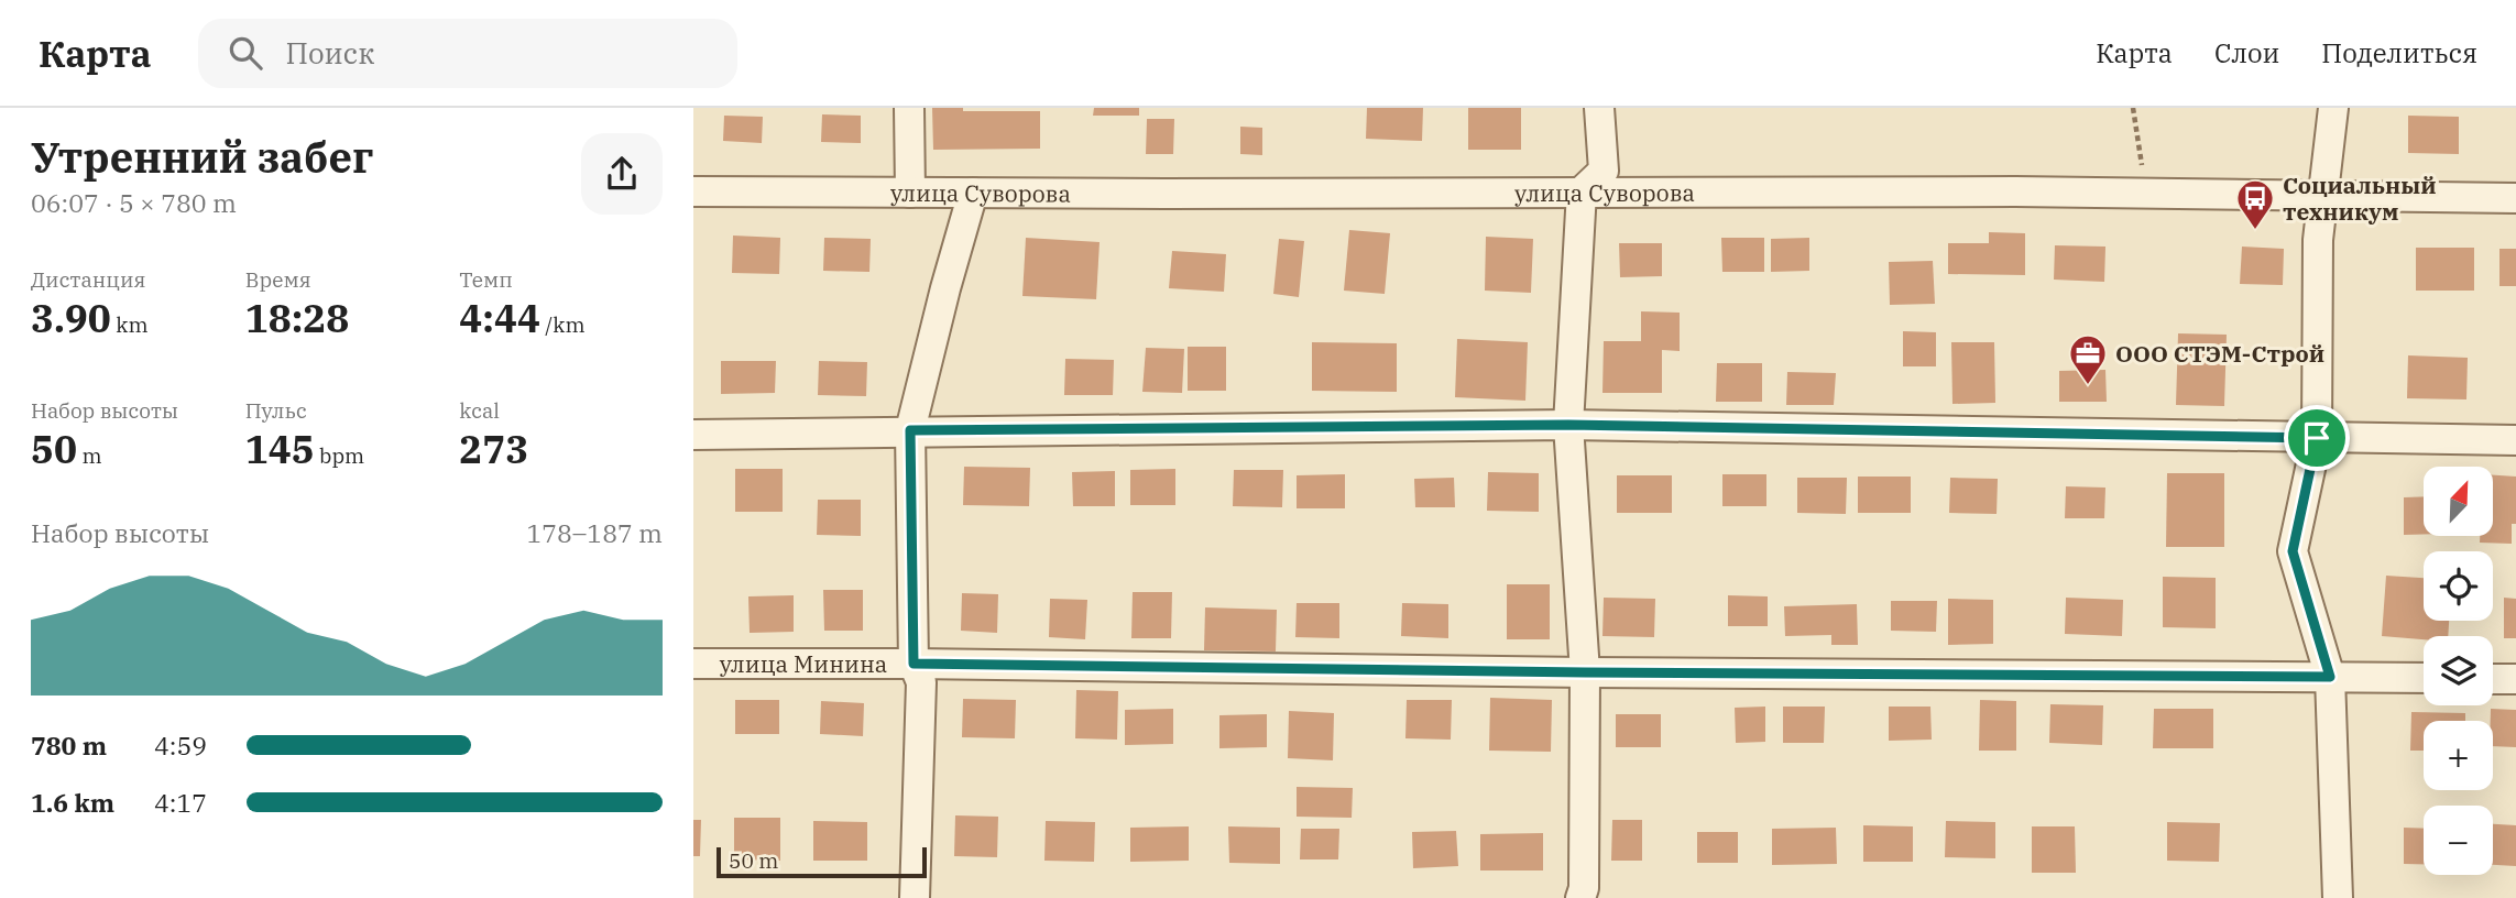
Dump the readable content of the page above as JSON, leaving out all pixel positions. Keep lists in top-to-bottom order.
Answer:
{
  "streets": {
    "street": ["улица Суворова", "улица Минина"]
  },
  "places": {
    "bus stop": ["Социальный техникум"],
    "office": ["ООО СТЭМ-Строй"]
  },
  "scale_bar": "50 m",
  "north": "top right",
  "page": {
    "header": "Карта",
    "search": "Поиск",
    "nav": ["Карта", "Слои", "Поделиться"],
    "heading": ["Утренний забег", "06:07 · 5 × 780 m"],
    "stats": [
      ["Дистанция", "3.90 km"],
      ["Время", "18:28"],
      ["Темп", "4:44 /km"],
      ["Набор высоты", "50 m"],
      ["Пульс", "145 bpm"],
      ["kcal", "273"]
    ],
    "map_buttons": ["+", "−"],
    "chart": ["Набор высоты", "178–187 m"],
    "list": [
      {
        "name": "780 m",
        "note": "4:59"
      },
      {
        "name": "1.6 km",
        "note": "4:17"
      }
    ],
    "scale": "50 m"
  }
}
